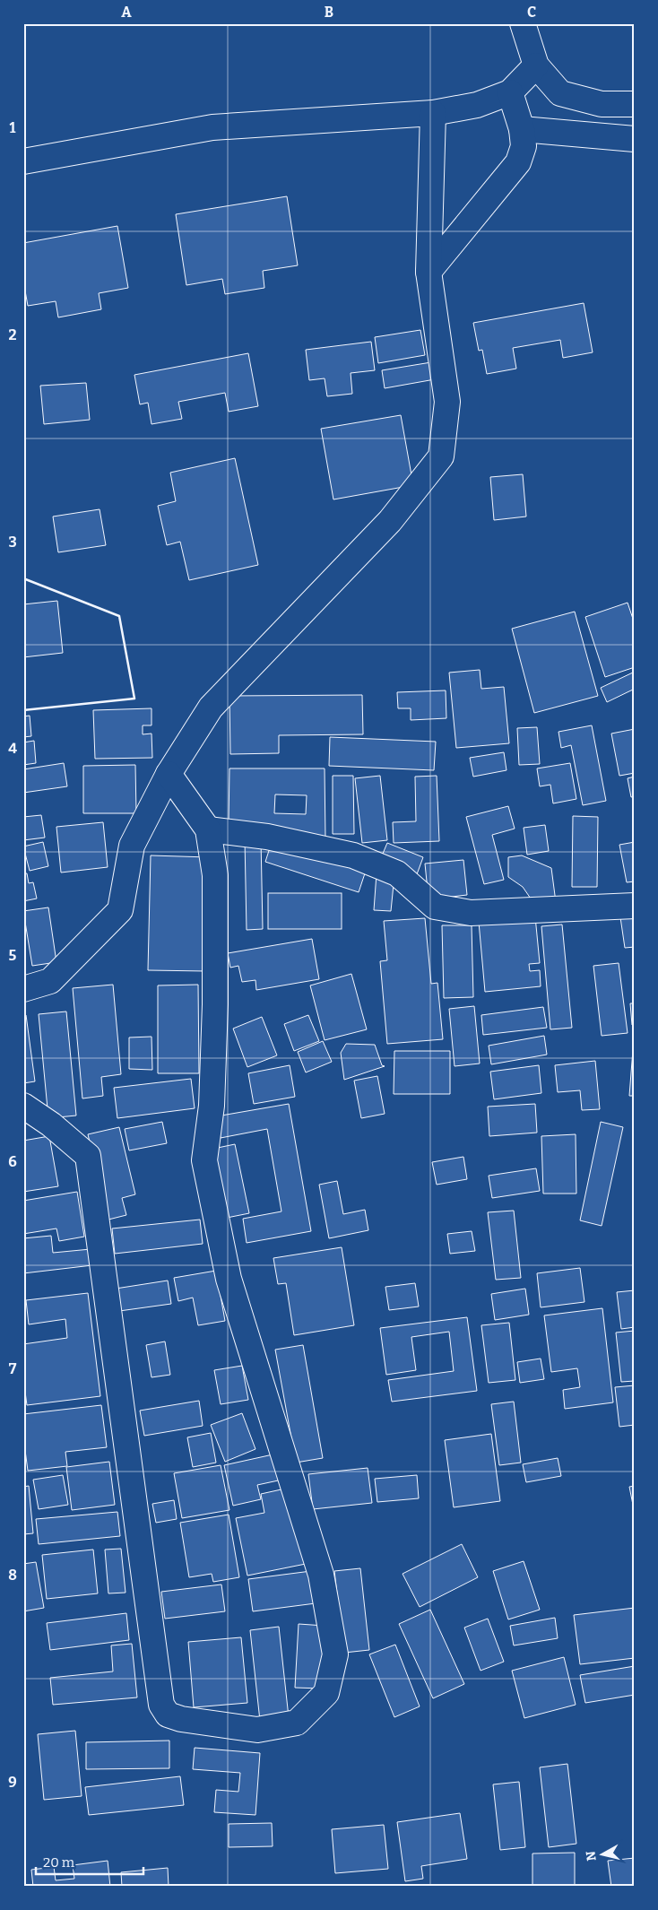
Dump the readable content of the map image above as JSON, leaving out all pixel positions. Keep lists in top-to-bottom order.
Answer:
{
  "scale_bar": "20 m",
  "north": "left",
  "grid": {
    "columns": ["A", "B", "C"],
    "rows": [
      "1",
      "2",
      "3",
      "4",
      "5",
      "6",
      "7",
      "8",
      "9"
    ]
  }
}
